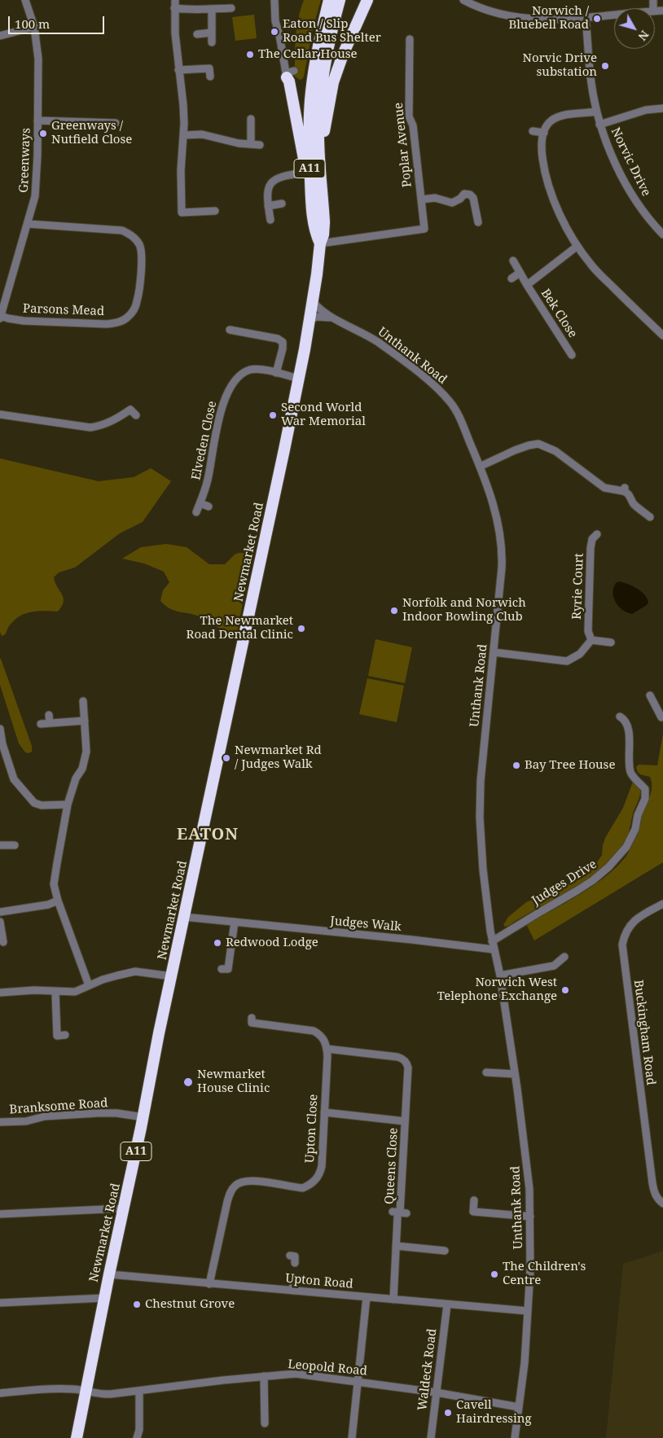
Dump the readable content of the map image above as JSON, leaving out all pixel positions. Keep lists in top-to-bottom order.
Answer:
{
  "streets": {
    "highway": ["A11", "Newmarket Road"],
    "street": [
      "Poplar Avenue",
      "Greenways",
      "Norvic Drive",
      "Parsons Mead",
      "Bek Close",
      "Unthank Road",
      "Elveden Close",
      "Ryrie Court",
      "Judges Drive",
      "Judges Walk",
      "Buckingham Road",
      "Branksome Road",
      "Upton Close",
      "Queens Close",
      "Upton Road",
      "Leopold Road",
      "Waldeck Road"
    ]
  },
  "crossings": [
    ["Poplar Avenue", "Newmarket Road"],
    ["Greenways", "Parsons Mead"],
    ["A11", "Newmarket Road"],
    ["Unthank Road", "Newmarket Road"],
    ["Unthank Road", "Judges Drive"],
    ["Unthank Road", "Judges Walk"],
    ["Unthank Road", "Upton Road"],
    ["Unthank Road", "Leopold Road"],
    ["Elveden Close", "Newmarket Road"],
    ["Newmarket Road", "Judges Walk"],
    ["Newmarket Road", "Branksome Road"],
    ["Newmarket Road", "Upton Road"],
    ["Newmarket Road", "Leopold Road"],
    ["Upton Close", "Queens Close"],
    ["Upton Close", "Upton Road"],
    ["Queens Close", "Upton Road"],
    ["Upton Road", "Waldeck Road"],
    ["Leopold Road", "Waldeck Road"]
  ],
  "districts": ["EATON"],
  "places": [
    "Norwich / Bluebell Road",
    "Eaton / Slip Road Bus Shelter",
    "The Cellar House",
    "Norvic Drive substation",
    "Greenways / Nutfield Close",
    "Second World War Memorial",
    "Norfolk and Norwich Indoor Bowling Club",
    "The Newmarket Road Dental Clinic",
    "Newmarket Rd / Judges Walk",
    "Bay Tree House",
    "Redwood Lodge",
    "Norwich West Telephone Exchange",
    "Newmarket House Clinic",
    "The Children's Centre",
    "Chestnut Grove",
    "Cavell Hairdressing"
  ],
  "scale_bar": "100 m",
  "north": "bottom right"
}
